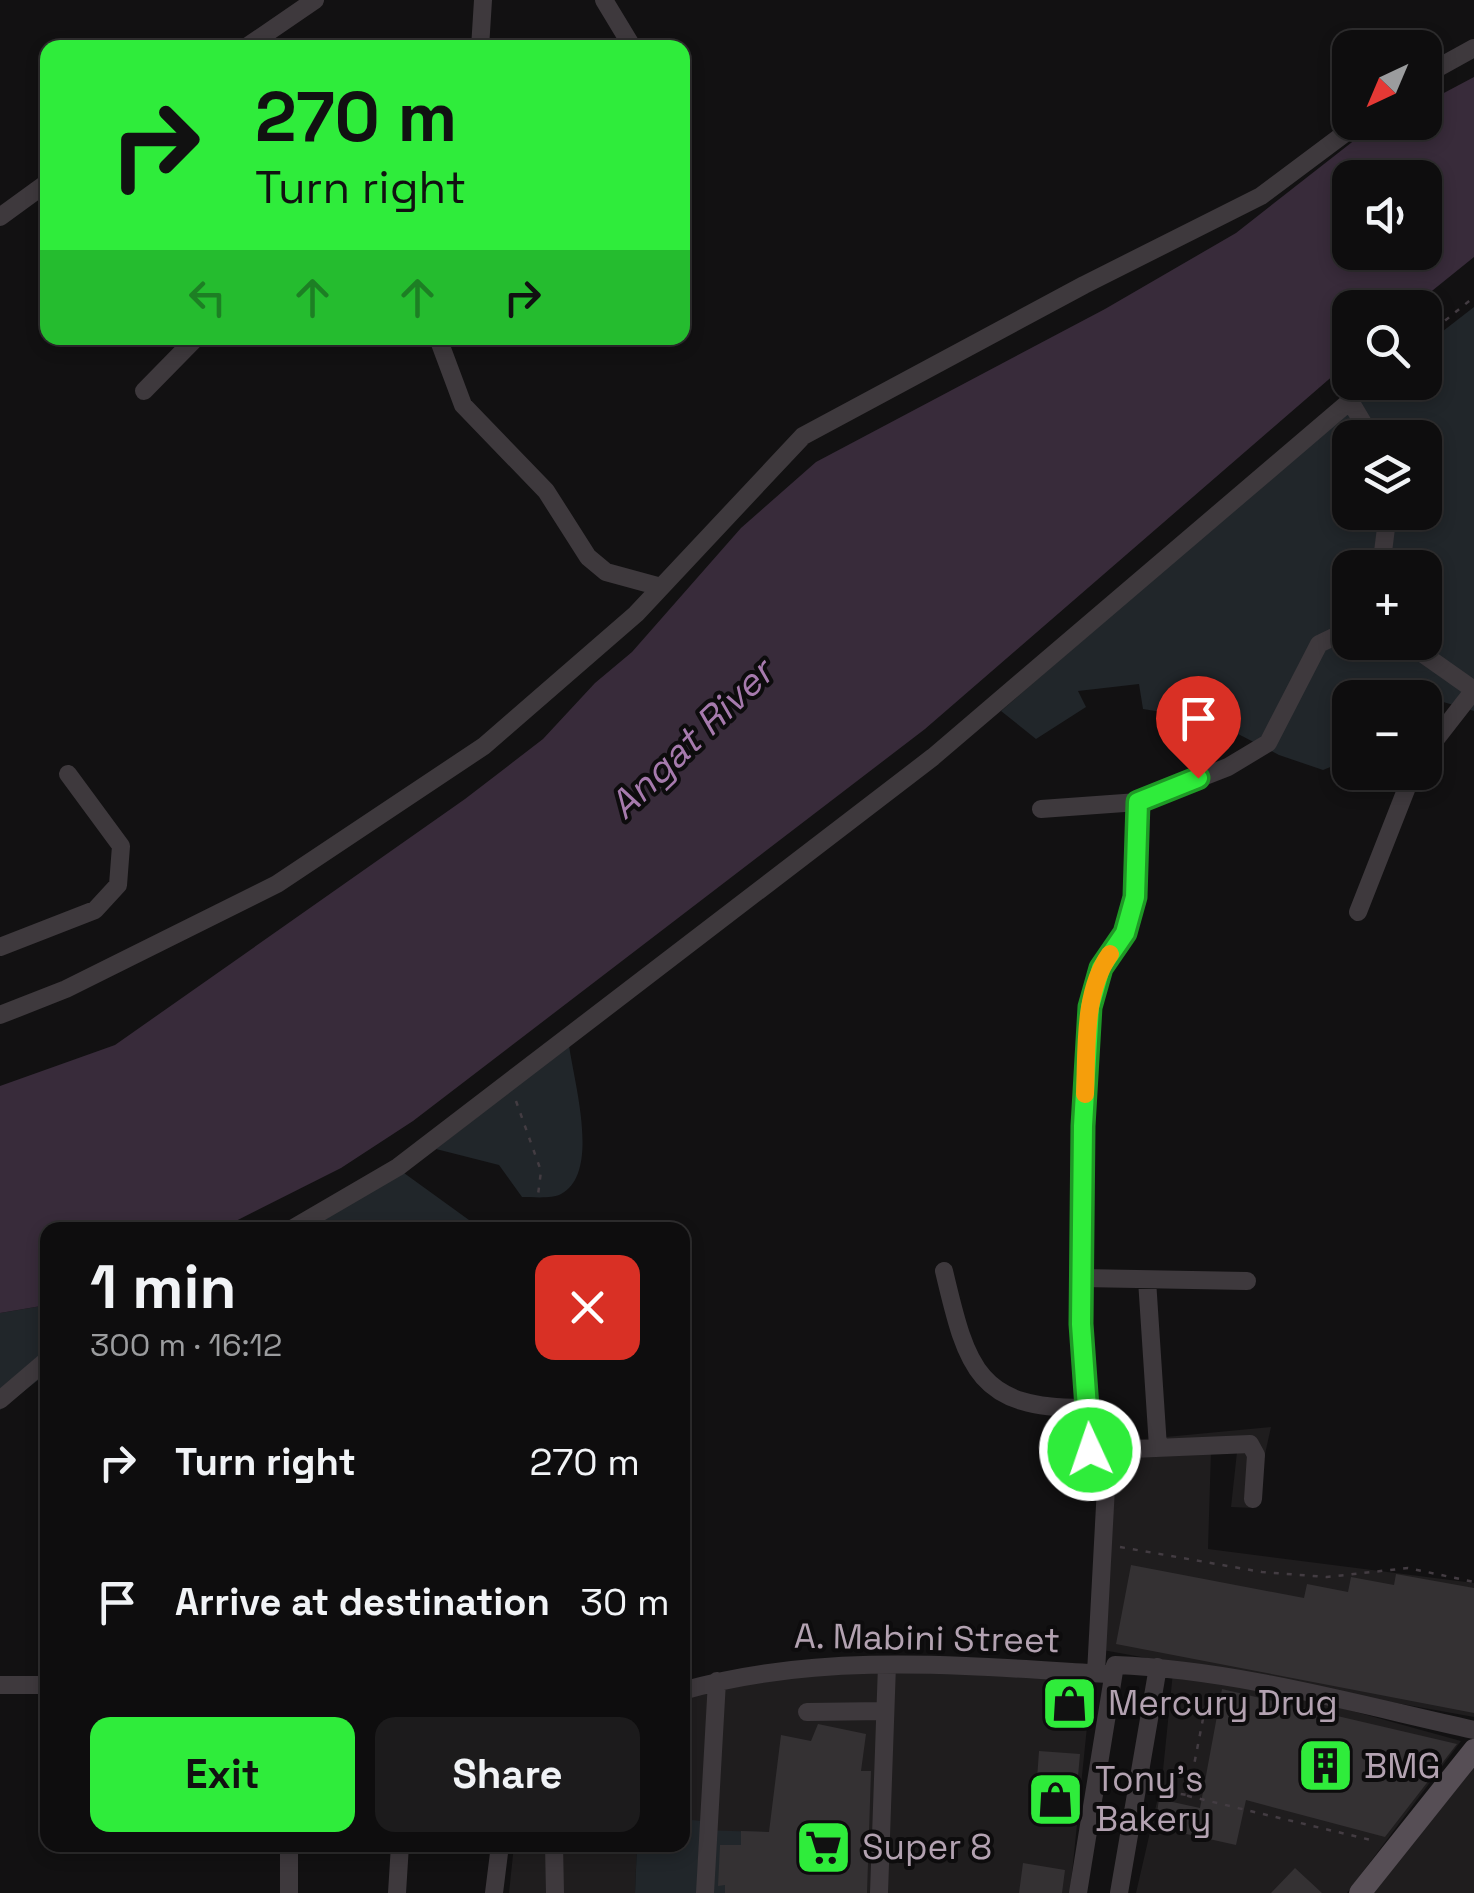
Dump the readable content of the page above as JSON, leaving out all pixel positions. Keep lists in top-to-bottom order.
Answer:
{
  "streets": {
    "street": ["A. Mabini Street"]
  },
  "water": ["Angat River"],
  "places": {
    "shop": ["Mercury Drug", "Tony's Bakery"],
    "building": ["BMG"],
    "supermarket": ["Super 8"]
  },
  "north": "bottom left",
  "page": {
    "map_buttons": ["+", "−"],
    "turn": ["270 m", "Turn right"],
    "heading": ["1 min", "300 m · 16:12"],
    "list": [
      {
        "name": "Turn right",
        "value": "270 m"
      },
      {
        "name": "Arrive at destination",
        "value": "30 m"
      }
    ],
    "buttons": ["Exit", "Share"]
  }
}
